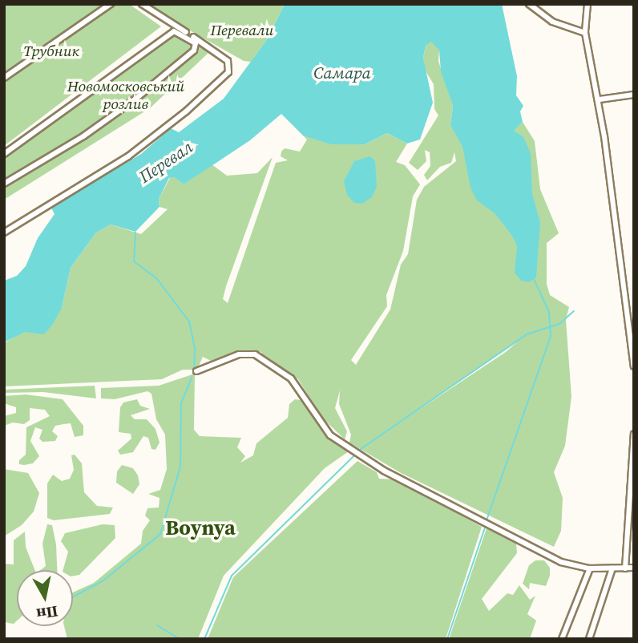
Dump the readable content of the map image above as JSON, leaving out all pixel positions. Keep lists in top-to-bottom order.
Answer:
{
  "districts": ["Boynya"],
  "water": ["Самара", "Перевал"],
  "parks": ["Перевали", "Трубник", "Новомосковський розлив"],
  "north": "bottom"
}
